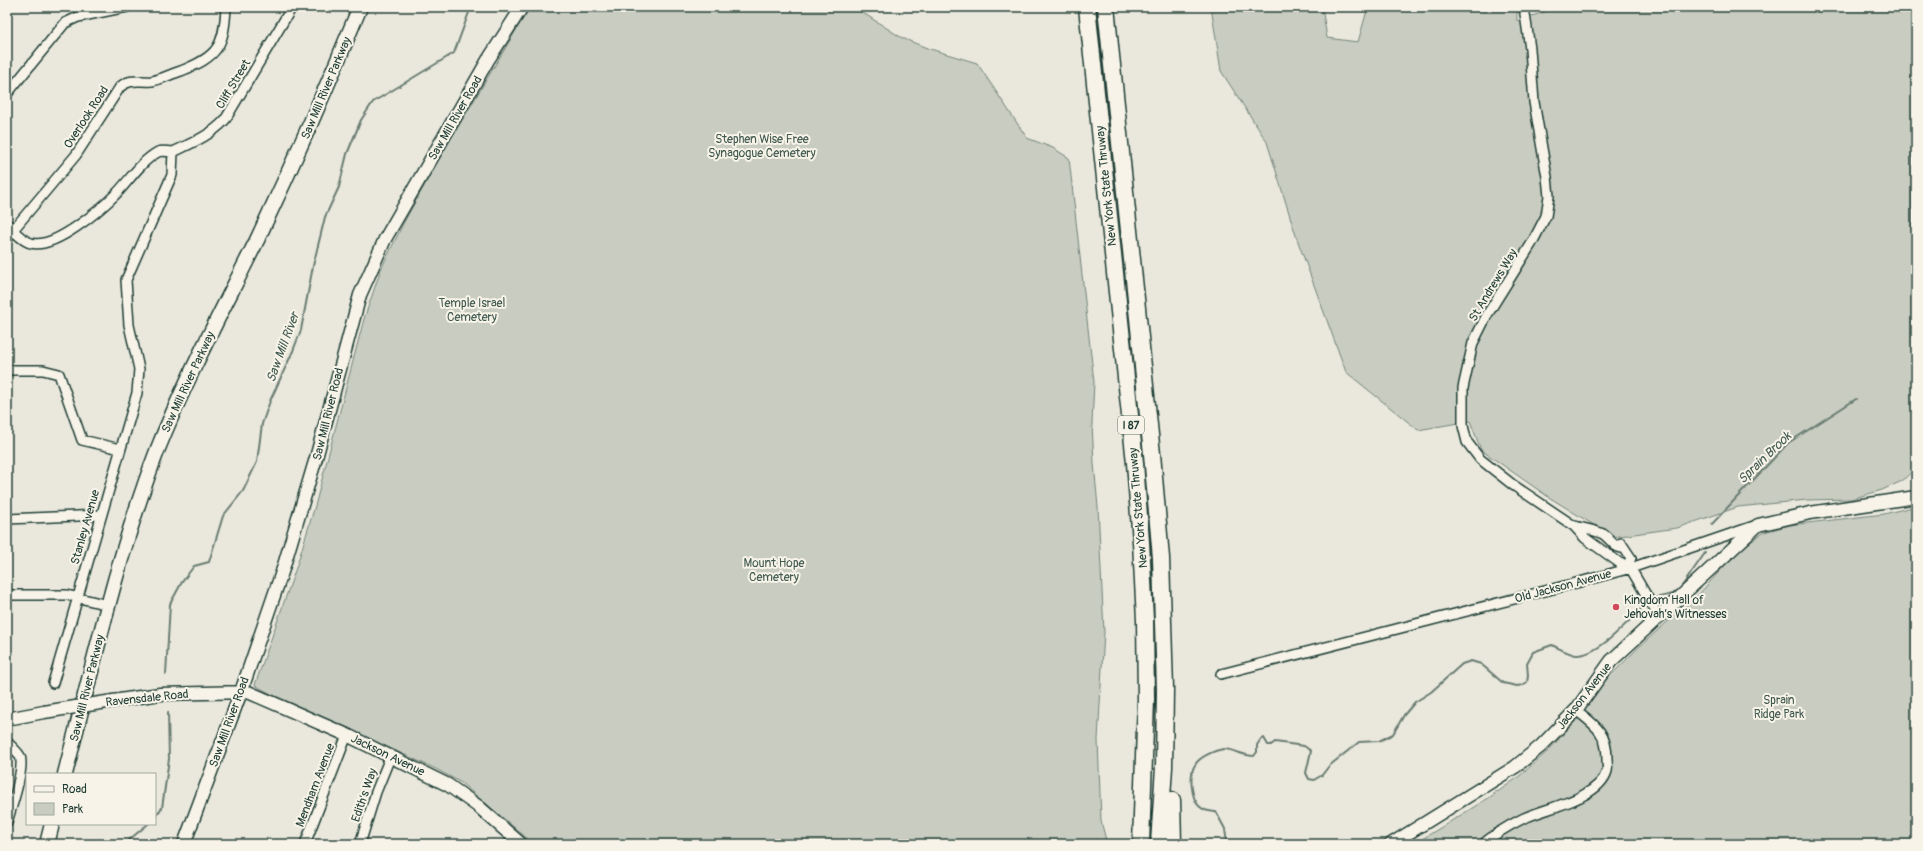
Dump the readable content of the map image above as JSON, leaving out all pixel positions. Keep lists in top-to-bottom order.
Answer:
{
  "streets": {
    "highway": ["Saw Mill River Parkway", "New York State Thruway", "I 87"],
    "main road": [
      "Saw Mill River Road",
      "Old Jackson Avenue",
      "Jackson Avenue",
      "Ravensdale Road"
    ],
    "street": [
      "Cliff Street",
      "Overlook Road",
      "St Andrews Way",
      "Stanley Avenue",
      "Mendham Avenue",
      "Edith's Way"
    ]
  },
  "crossings": [
    ["Cliff Street", "Overlook Road"],
    ["Cliff Street", "Stanley Avenue"],
    ["Saw Mill River Road", "Jackson Avenue"],
    ["Saw Mill River Road", "Ravensdale Road"],
    ["St Andrews Way", "Old Jackson Avenue"],
    ["Old Jackson Avenue", "Jackson Avenue"],
    ["Jackson Avenue", "Ravensdale Road"],
    ["Jackson Avenue", "Mendham Avenue"],
    ["Jackson Avenue", "Edith's Way"]
  ],
  "water": ["Saw Mill River", "Sprain Brook"],
  "parks": [
    "Stephen Wise Free Synagogue Cemetery",
    "Temple Israel Cemetery",
    "Mount Hope Cemetery",
    "Sprain Ridge Park"
  ],
  "places": ["Kingdom Hall of Jehovah’s Witnesses"],
  "legend": ["Road", "Park"]
}
